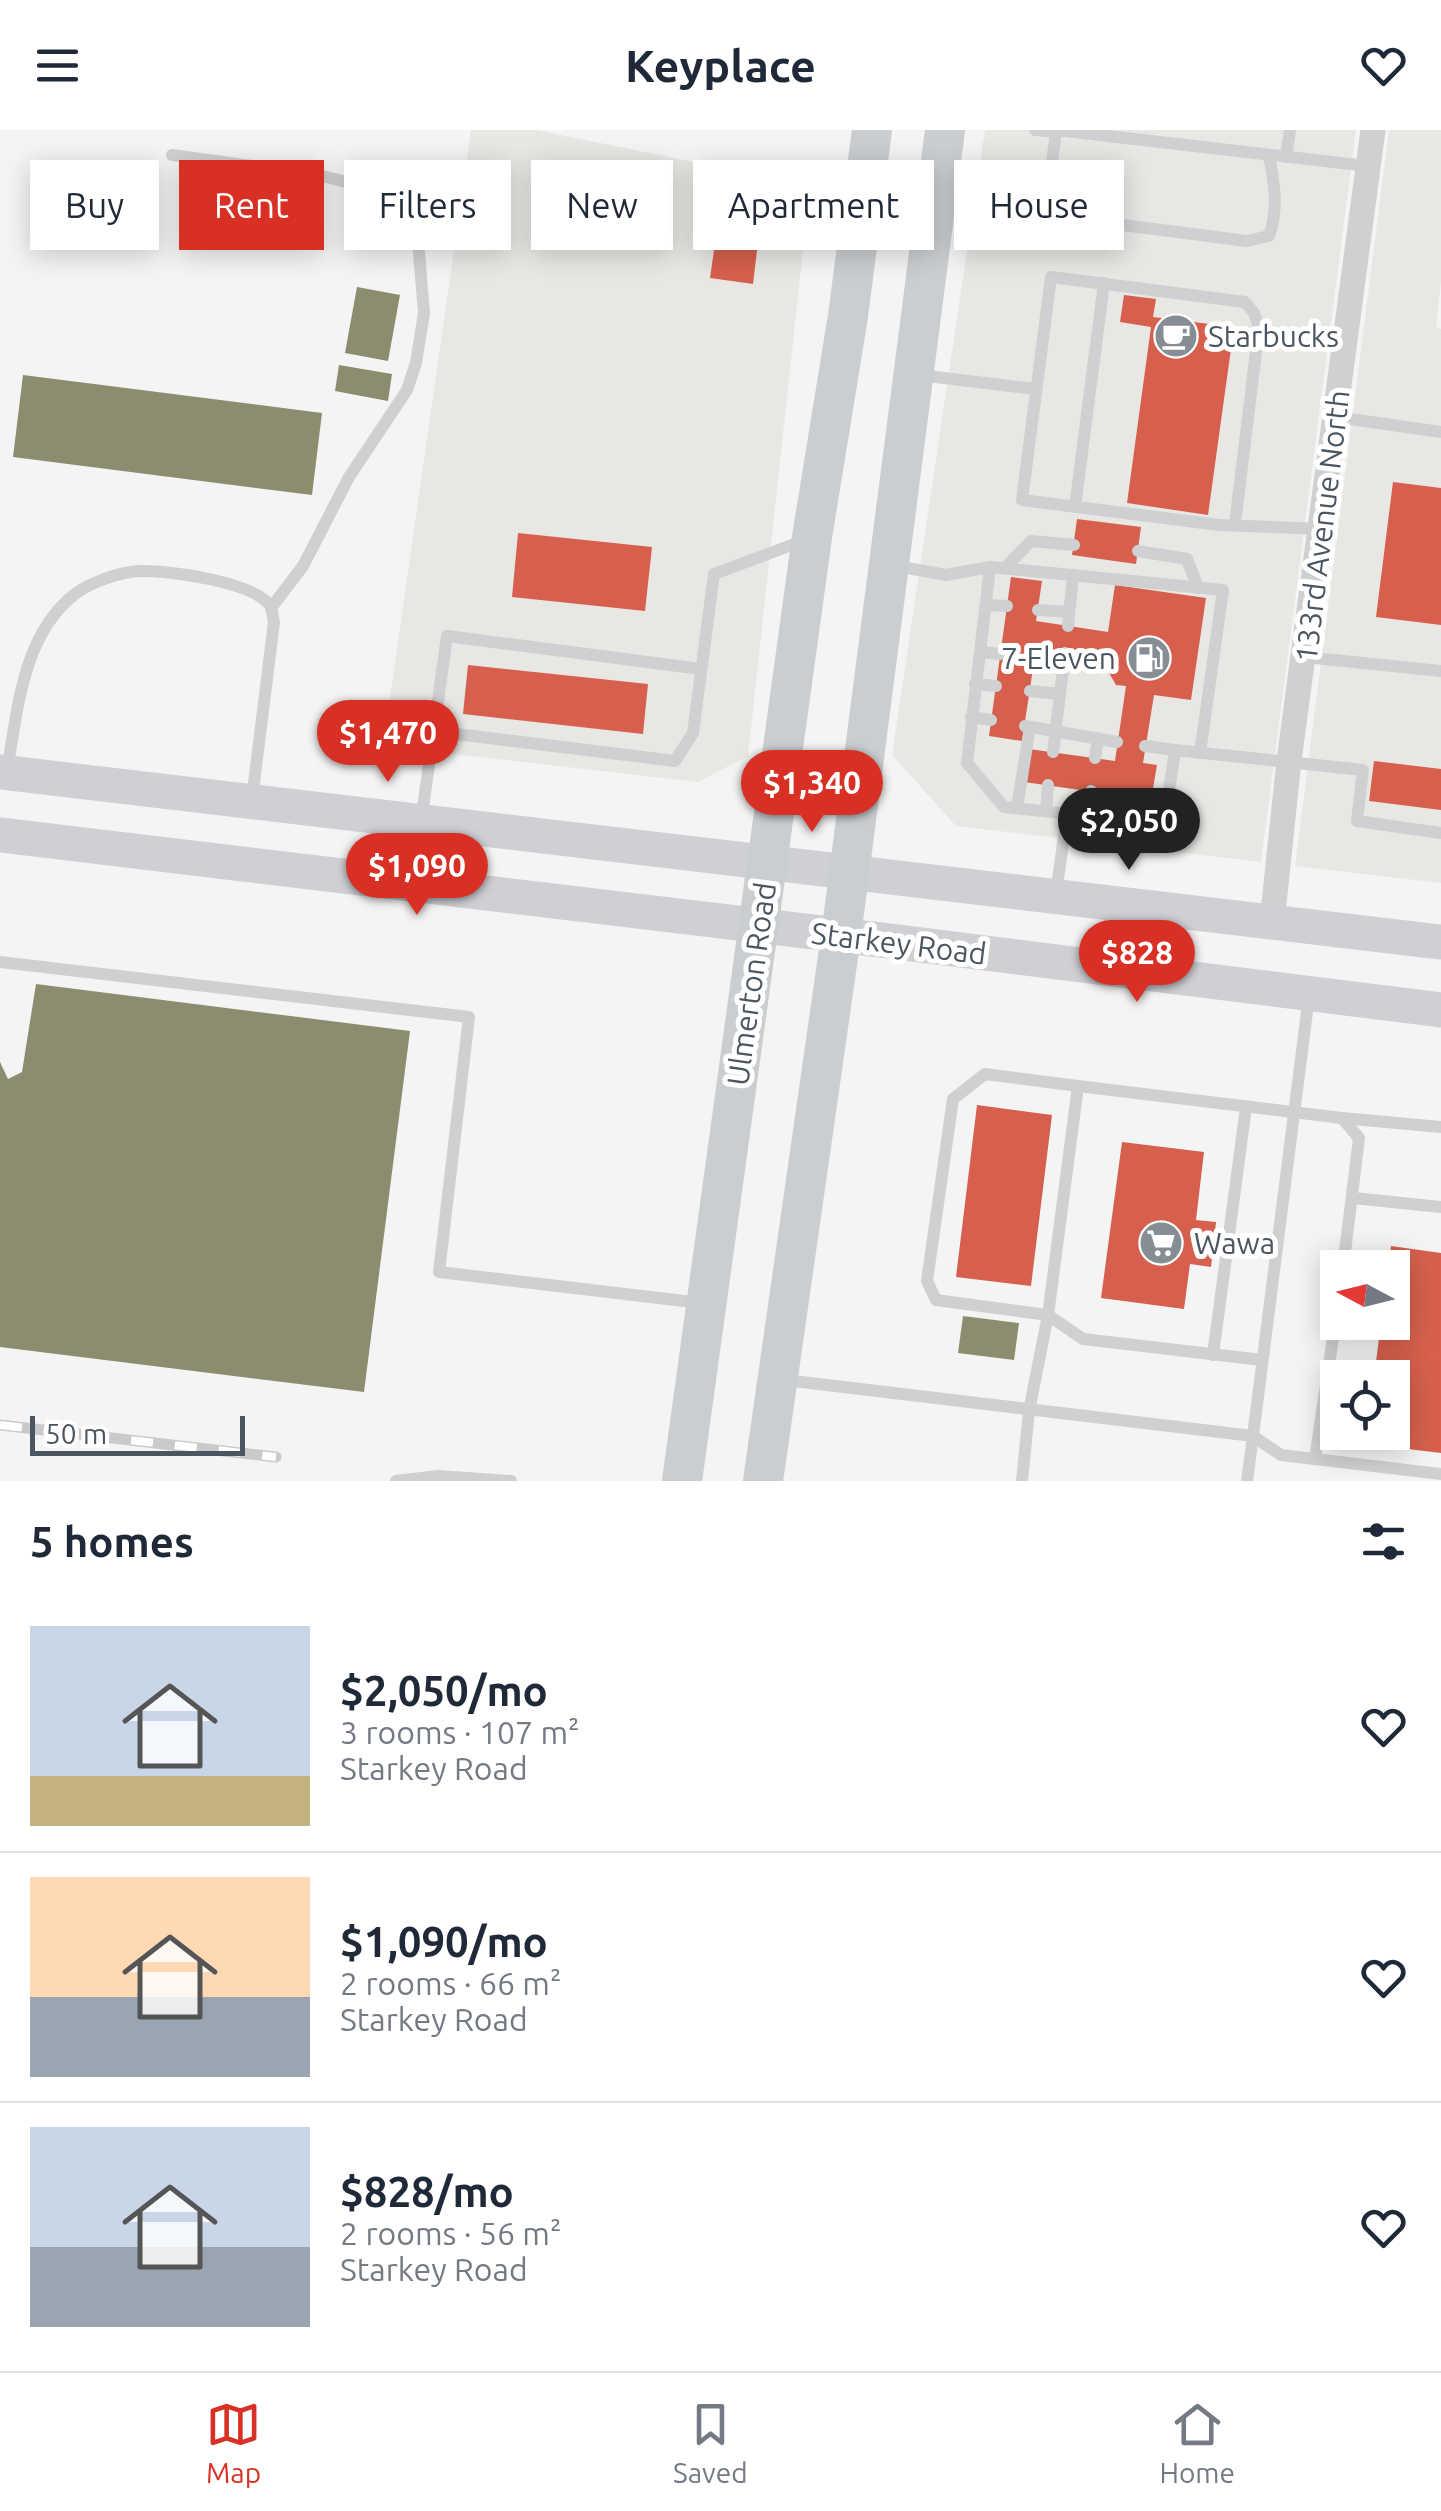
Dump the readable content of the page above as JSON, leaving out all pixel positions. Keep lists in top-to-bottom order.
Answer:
{
  "streets": {
    "main road": ["Starkey Road", "Ulmerton Road"],
    "street": ["133rd Avenue North"]
  },
  "crossings": [
    ["Starkey Road", "Ulmerton Road"]
  ],
  "places": {
    "cafe": ["Starbucks"],
    "fuel station": ["7-Eleven"],
    "supermarket": ["Wawa"]
  },
  "scale_bar": "50 m",
  "north": "left",
  "page": {
    "header": "Keyplace",
    "chip": [
      "Buy",
      "Rent",
      "Filters",
      "New",
      "Apartment",
      "House"
    ],
    "price": [
      "$1,470",
      "$1,340",
      "$2,050",
      "$1,090",
      "$828"
    ],
    "scale": "50 m",
    "heading": "5 homes",
    "list": [
      {
        "name": "$2,050/mo",
        "note": "3 rooms · 107 m² · Starkey Road"
      },
      {
        "name": "$1,090/mo",
        "note": "2 rooms · 66 m² · Starkey Road"
      },
      {
        "name": "$828/mo",
        "note": "2 rooms · 56 m² · Starkey Road"
      }
    ],
    "tabs": ["Map", "Saved", "Home"]
  }
}
